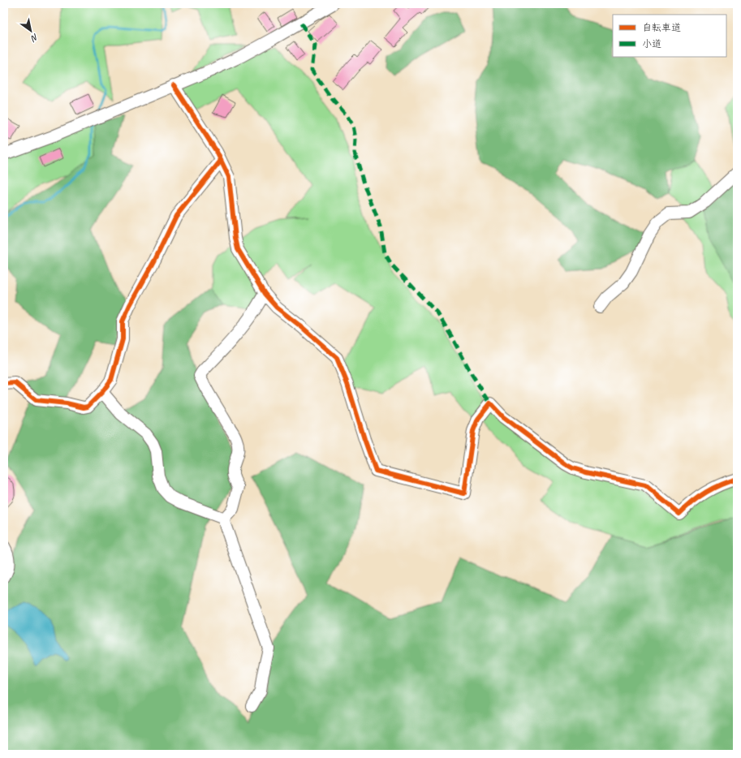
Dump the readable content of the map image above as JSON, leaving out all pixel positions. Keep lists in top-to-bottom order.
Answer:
{
  "legend": ["自転車道", "小道"],
  "north": "bottom right"
}
